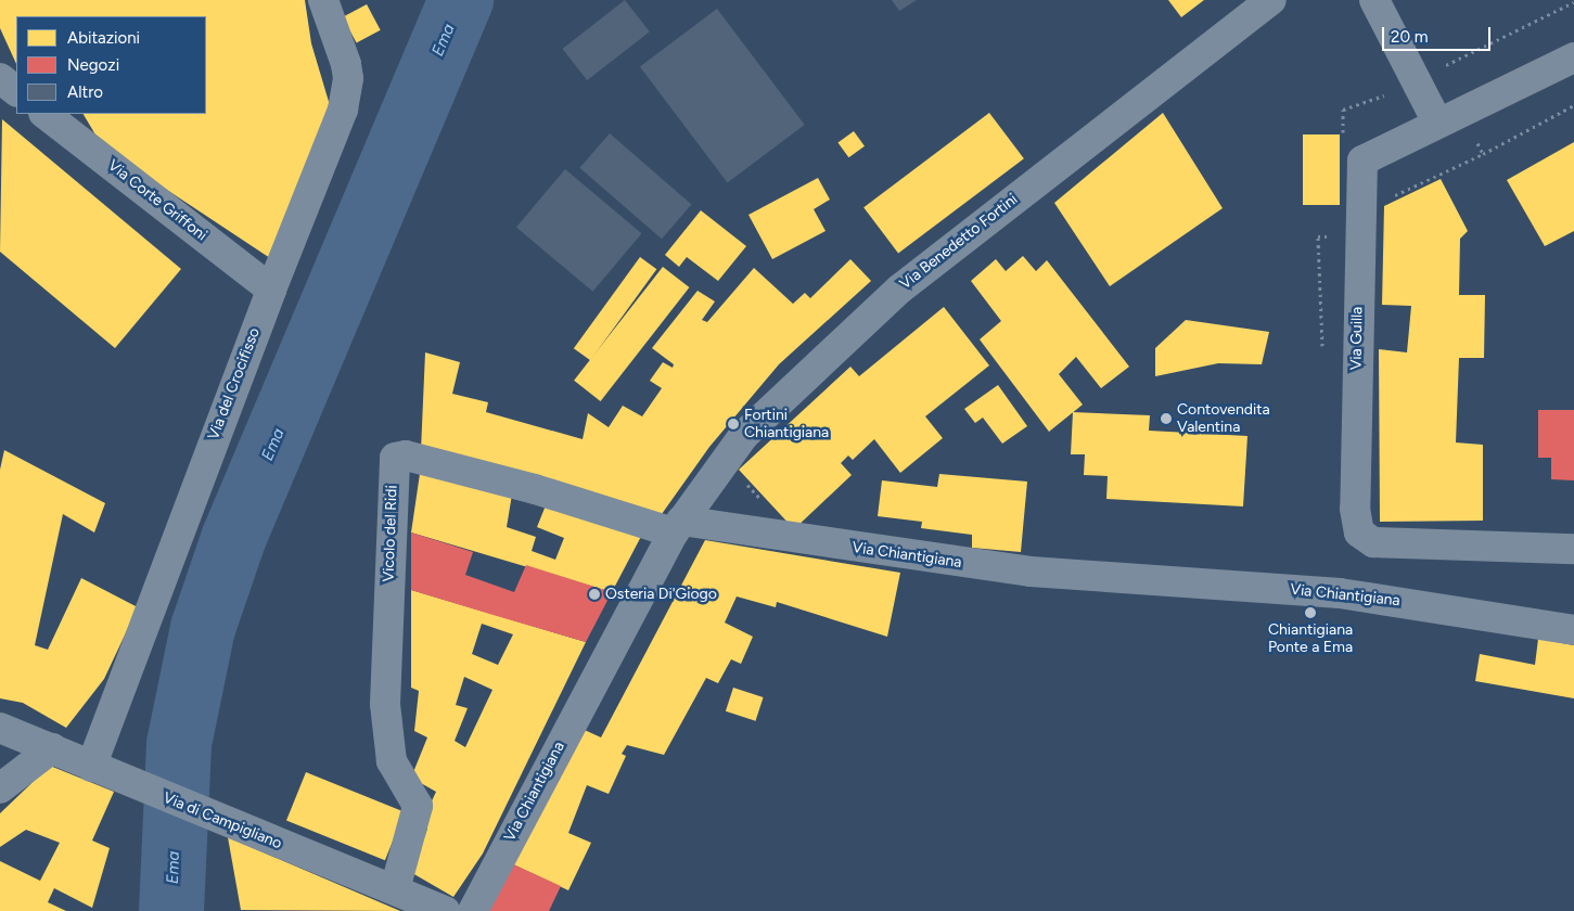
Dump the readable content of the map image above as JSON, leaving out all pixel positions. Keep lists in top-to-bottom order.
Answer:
{
  "streets": {
    "street": [
      "Via Corte Griffoni",
      "Via Benedetto Fortini",
      "Via Guilla",
      "Via del Crocifisso",
      "Vicolo del Ridi",
      "Via Chiantigiana",
      "Via di Campigliano"
    ]
  },
  "crossings": [
    ["Via Corte Griffoni", "Via del Crocifisso"],
    ["Via Benedetto Fortini", "Vicolo del Ridi"],
    ["Via Benedetto Fortini", "Via Chiantigiana"],
    ["Via del Crocifisso", "Via di Campigliano"],
    ["Vicolo del Ridi", "Via Chiantigiana"],
    ["Vicolo del Ridi", "Via di Campigliano"]
  ],
  "water": ["Ema"],
  "places": [
    "Contovendita Valentina",
    "Fortini Chiantigiana",
    "Osteria Di'Giogo",
    "Chiantigiana Ponte a Ema"
  ],
  "legend": ["Abitazioni", "Negozi", "Altro"],
  "scale_bar": "20 m"
}
